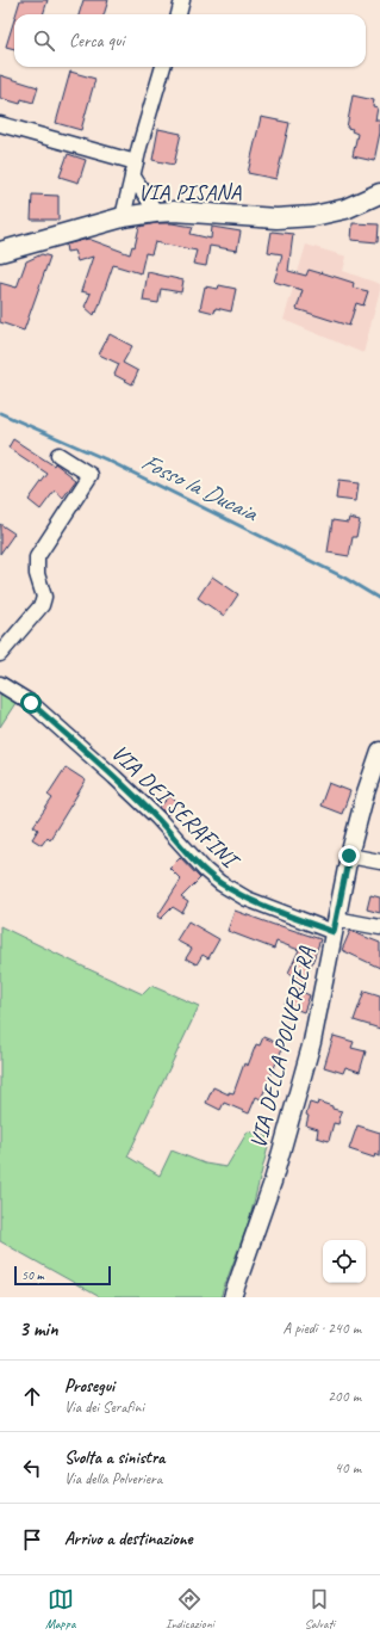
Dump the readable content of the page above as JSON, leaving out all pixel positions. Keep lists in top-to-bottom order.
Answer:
{
  "streets": {
    "main road": ["VIA PISANA"],
    "street": ["VIA DEI SERAFINI", "VIA DELLA POLVERIERA"]
  },
  "crossings": [
    ["VIA DEI SERAFINI", "VIA DELLA POLVERIERA"]
  ],
  "water": ["Fosso la Ducaia"],
  "scale_bar": "50 m",
  "page": {
    "search": "Cerca qui",
    "scale": "50 m",
    "heading": ["3 min", "A piedi · 240 m"],
    "list": [
      ["Prosegui", "Via dei Serafini", "200 m"],
      ["Svolta a sinistra", "Via della Polveriera", "40 m"],
      "Arrivo a destinazione"
    ],
    "nav": ["Mappa", "Indicazioni", "Salvati"]
  }
}
